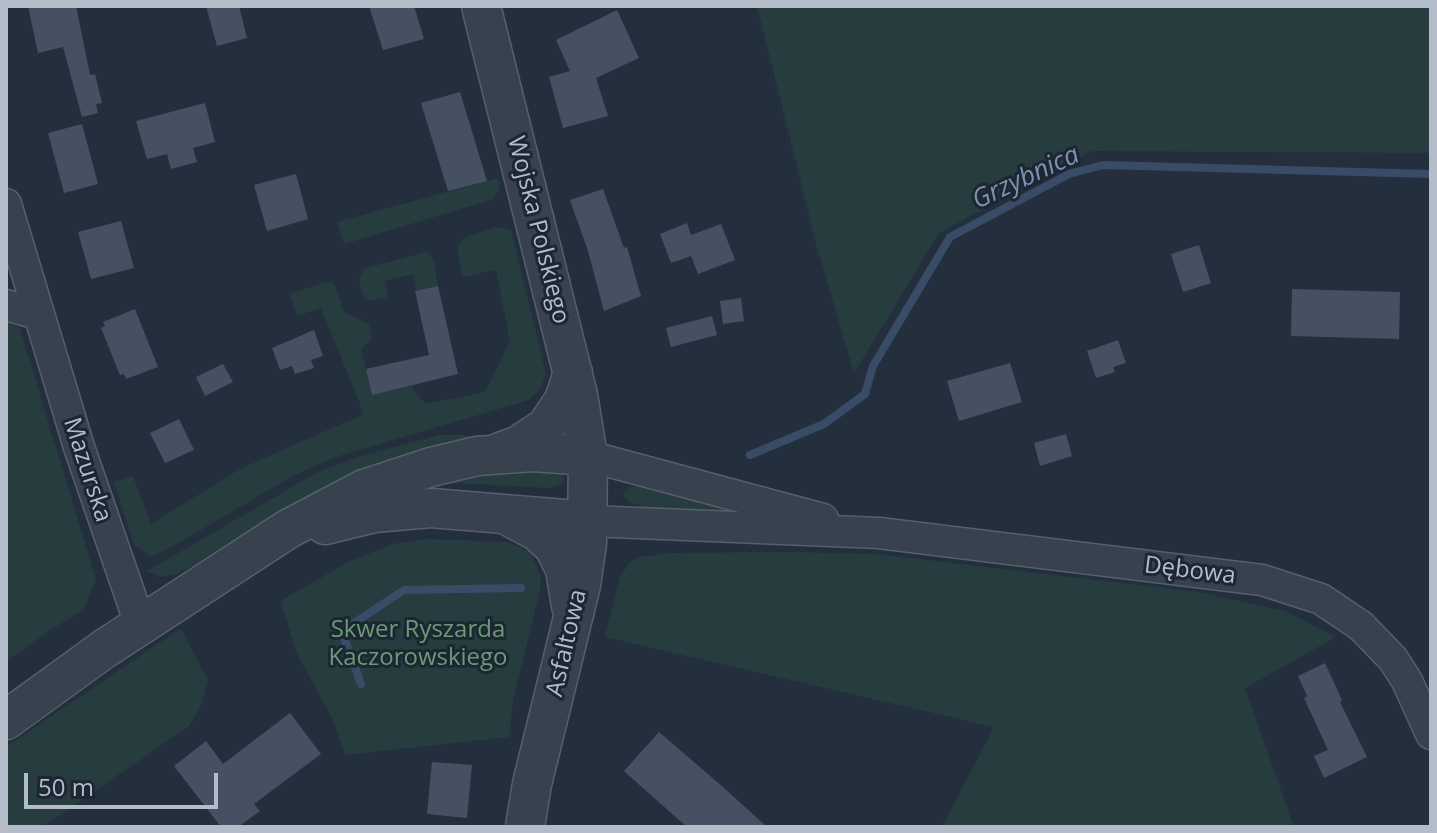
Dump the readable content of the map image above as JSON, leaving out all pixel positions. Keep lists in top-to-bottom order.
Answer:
{
  "streets": {
    "street": [
      "Wojska Polskiego",
      "Mazurska",
      "Dębowa",
      "Asfaltowa"
    ]
  },
  "crossings": [
    ["Wojska Polskiego", "Dębowa"],
    ["Wojska Polskiego", "Asfaltowa"],
    ["Dębowa", "Asfaltowa"]
  ],
  "water": ["Grzybnica"],
  "parks": ["Skwer Ryszarda Kaczorowskiego"],
  "scale_bar": "50 m"
}
